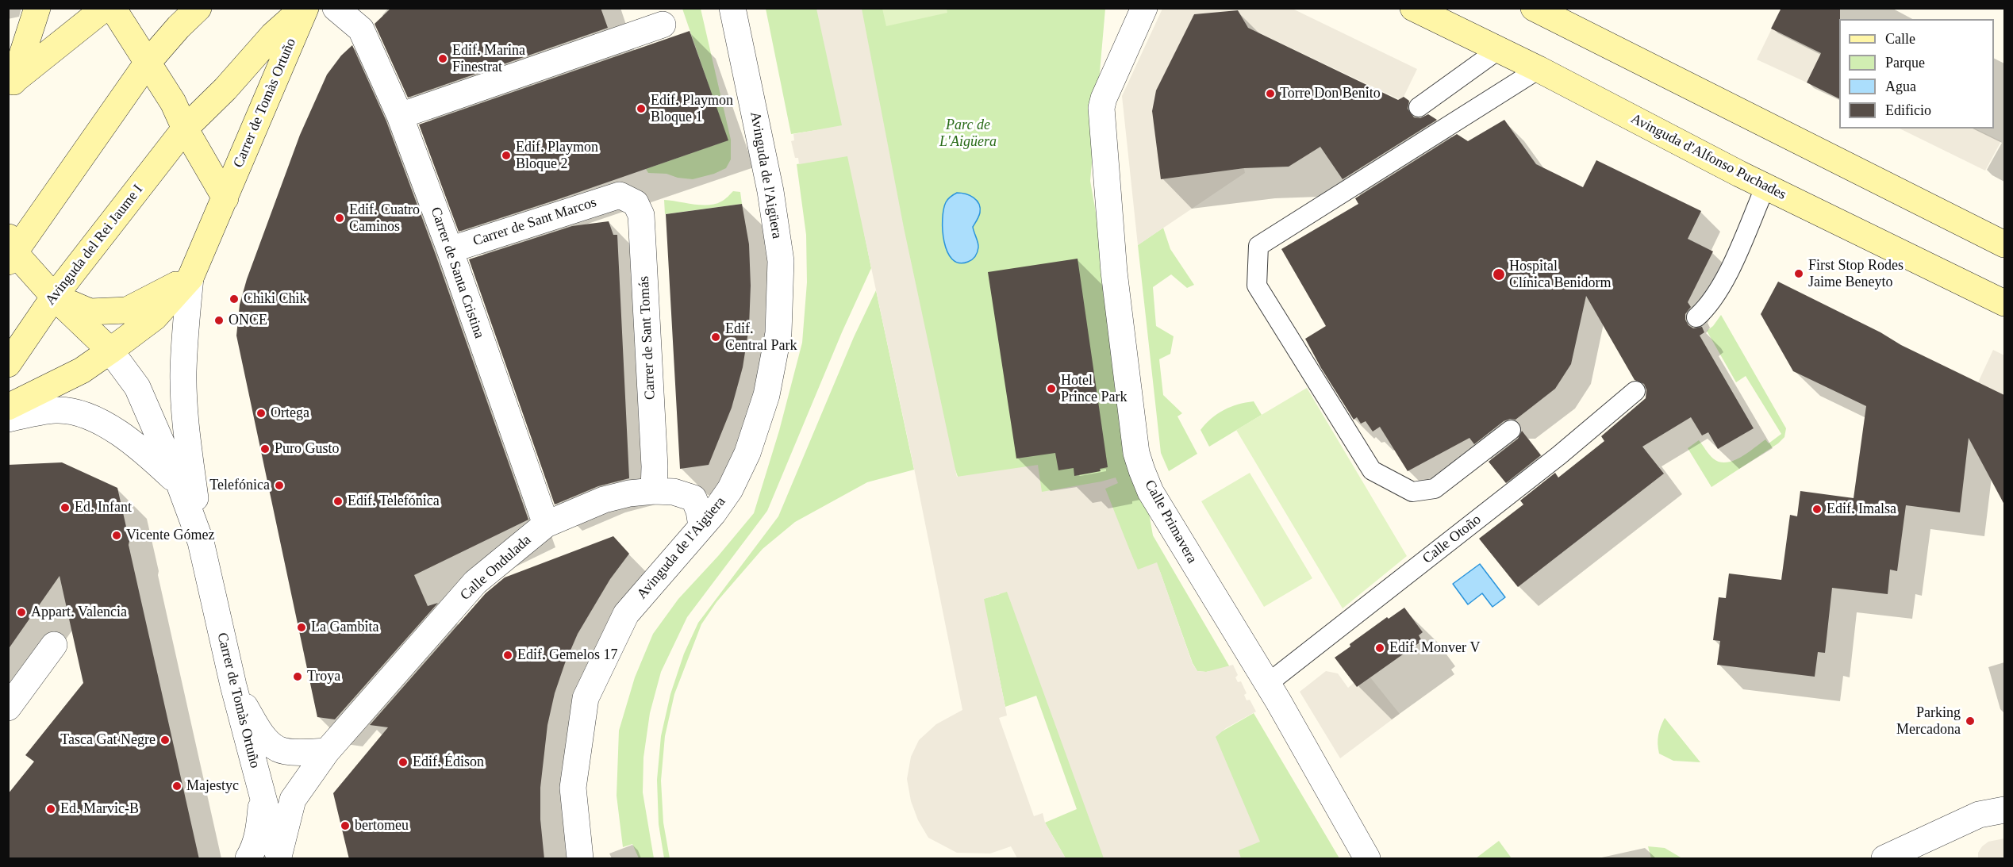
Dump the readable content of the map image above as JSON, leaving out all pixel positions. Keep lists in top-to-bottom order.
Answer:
{
  "streets": {
    "main road": ["Carrer de Tomàs Ortuño", "Avinguda d'Alfonso Puchades", "Avinguda del Rei Jaume I"],
    "street": [
      "Avinguda de l'Aigüera",
      "Carrer de Sant Marcos",
      "Carrer de Santa Cristina",
      "Carrer de Sant Tomás",
      "Calle Primavera",
      "Calle Ondulada"
    ],
    "lane": ["Calle Otoño"]
  },
  "crossings": [
    ["Carrer de Tomàs Ortuño", "Calle Ondulada"],
    ["Avinguda de l'Aigüera", "Calle Ondulada"],
    ["Carrer de Sant Marcos", "Carrer de Santa Cristina"],
    ["Carrer de Sant Marcos", "Carrer de Sant Tomás"],
    ["Carrer de Santa Cristina", "Calle Ondulada"],
    ["Carrer de Sant Tomás", "Calle Ondulada"],
    ["Calle Primavera", "Calle Otoño"]
  ],
  "parks": ["Parc de L'Aigüera"],
  "places": [
    "Edif. Marina Finestrat",
    "Torre Don Benito",
    "Edif. Playmon Bloque 1",
    "Edif. Playmon Bloque 2",
    "Edif. Cuatro Caminos",
    "First Stop Rodes Jaime Beneyto",
    "Hospital Clínica Benidorm",
    "Chiki Chik",
    "ONCE",
    "Edif. Central Park",
    "Hotel Prince Park",
    "Ortega",
    "Puro Gusto",
    "Telefónica",
    "Edif. Telefónica",
    "Ed. Infant",
    "Edif. Imalsa",
    "Vicente Gómez",
    "Appart. Valencia",
    "La Gambita",
    "Edif. Monver V",
    "Edif. Gemelos 17",
    "Troya",
    "Parking Mercadona",
    "Tasca Gat Negre",
    "Edif. Édison",
    "Majestyc",
    "Ed. Marvic-B",
    "bertomeu"
  ],
  "legend": [
    "Calle",
    "Parque",
    "Agua",
    "Edificio"
  ]
}
